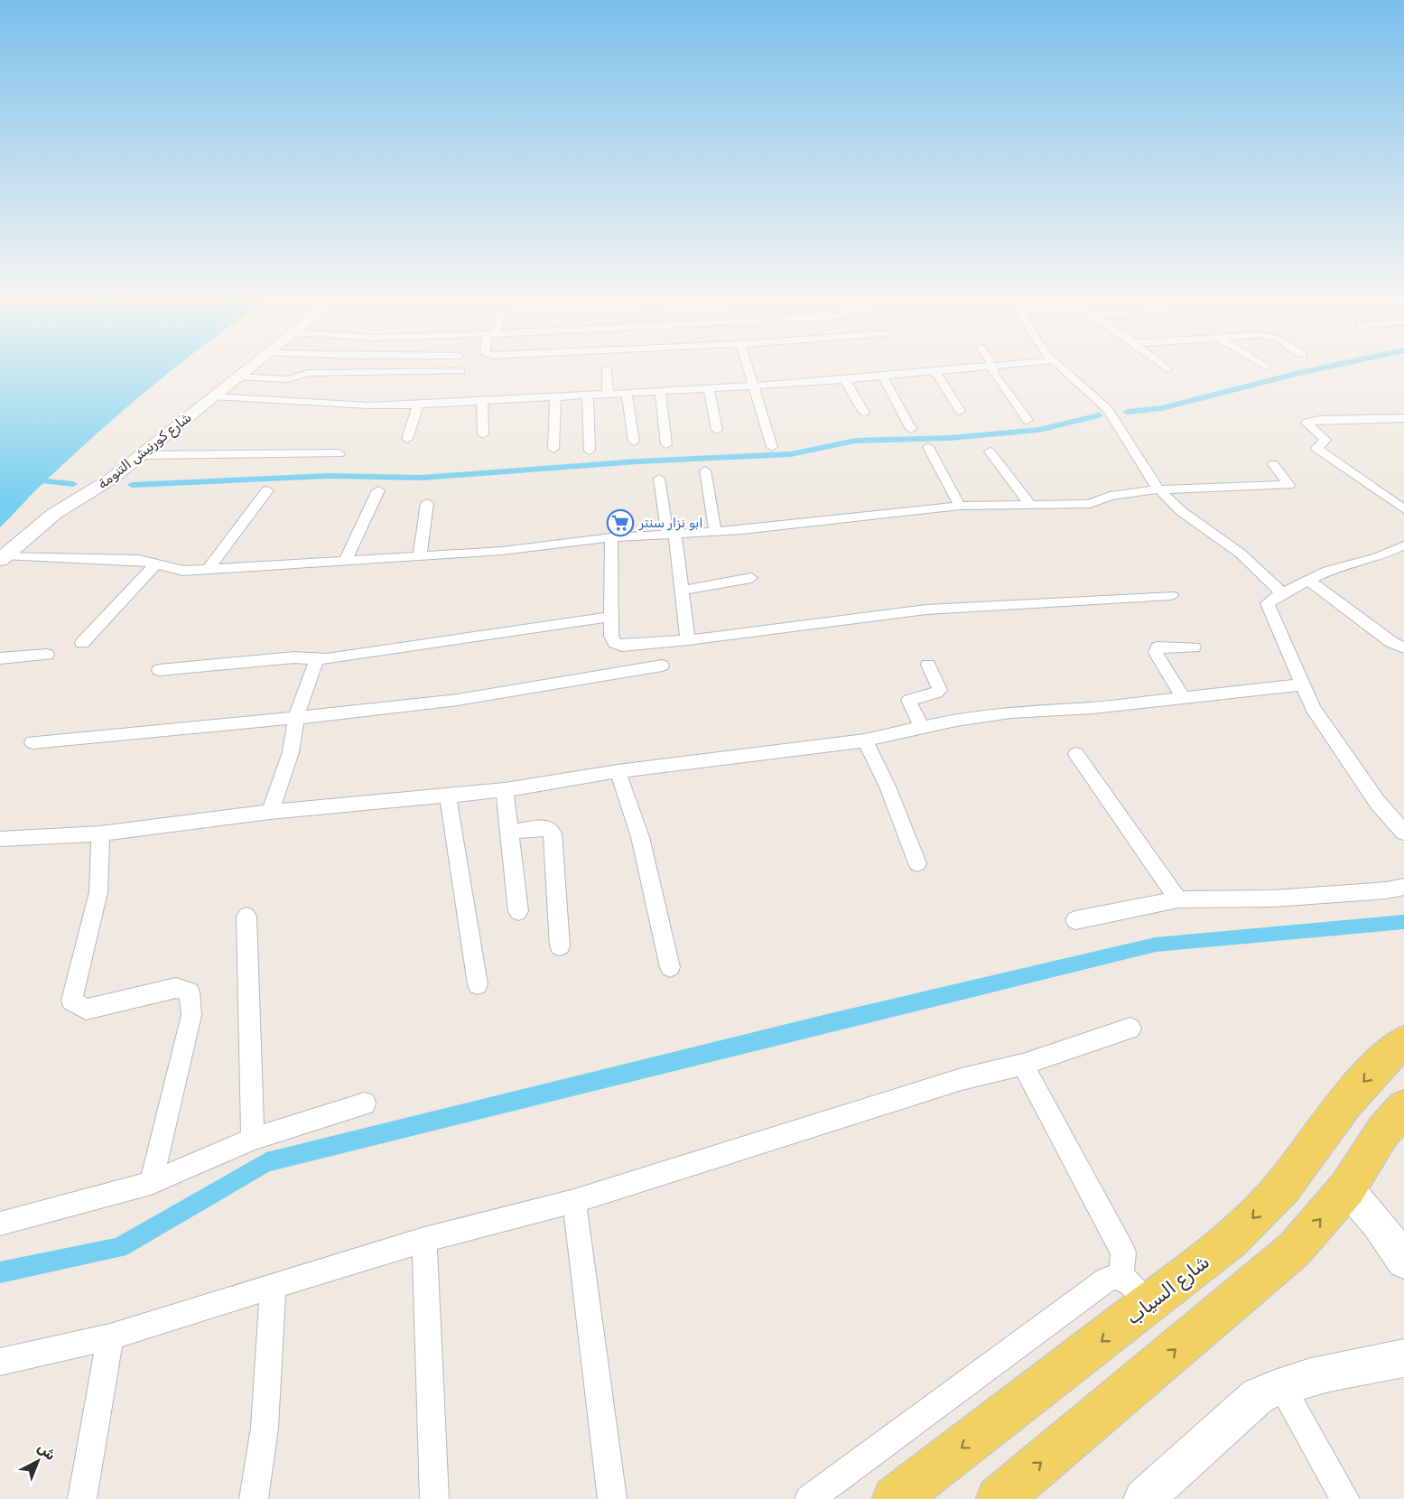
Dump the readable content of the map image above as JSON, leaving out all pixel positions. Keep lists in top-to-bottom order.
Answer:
{
  "streets": {
    "main road": ["شارع السياب"],
    "street": ["شارع كورنيش التنومة"]
  },
  "places": {
    "supermarket": ["ابو نزار سنتر"]
  },
  "north": "top right"
}
